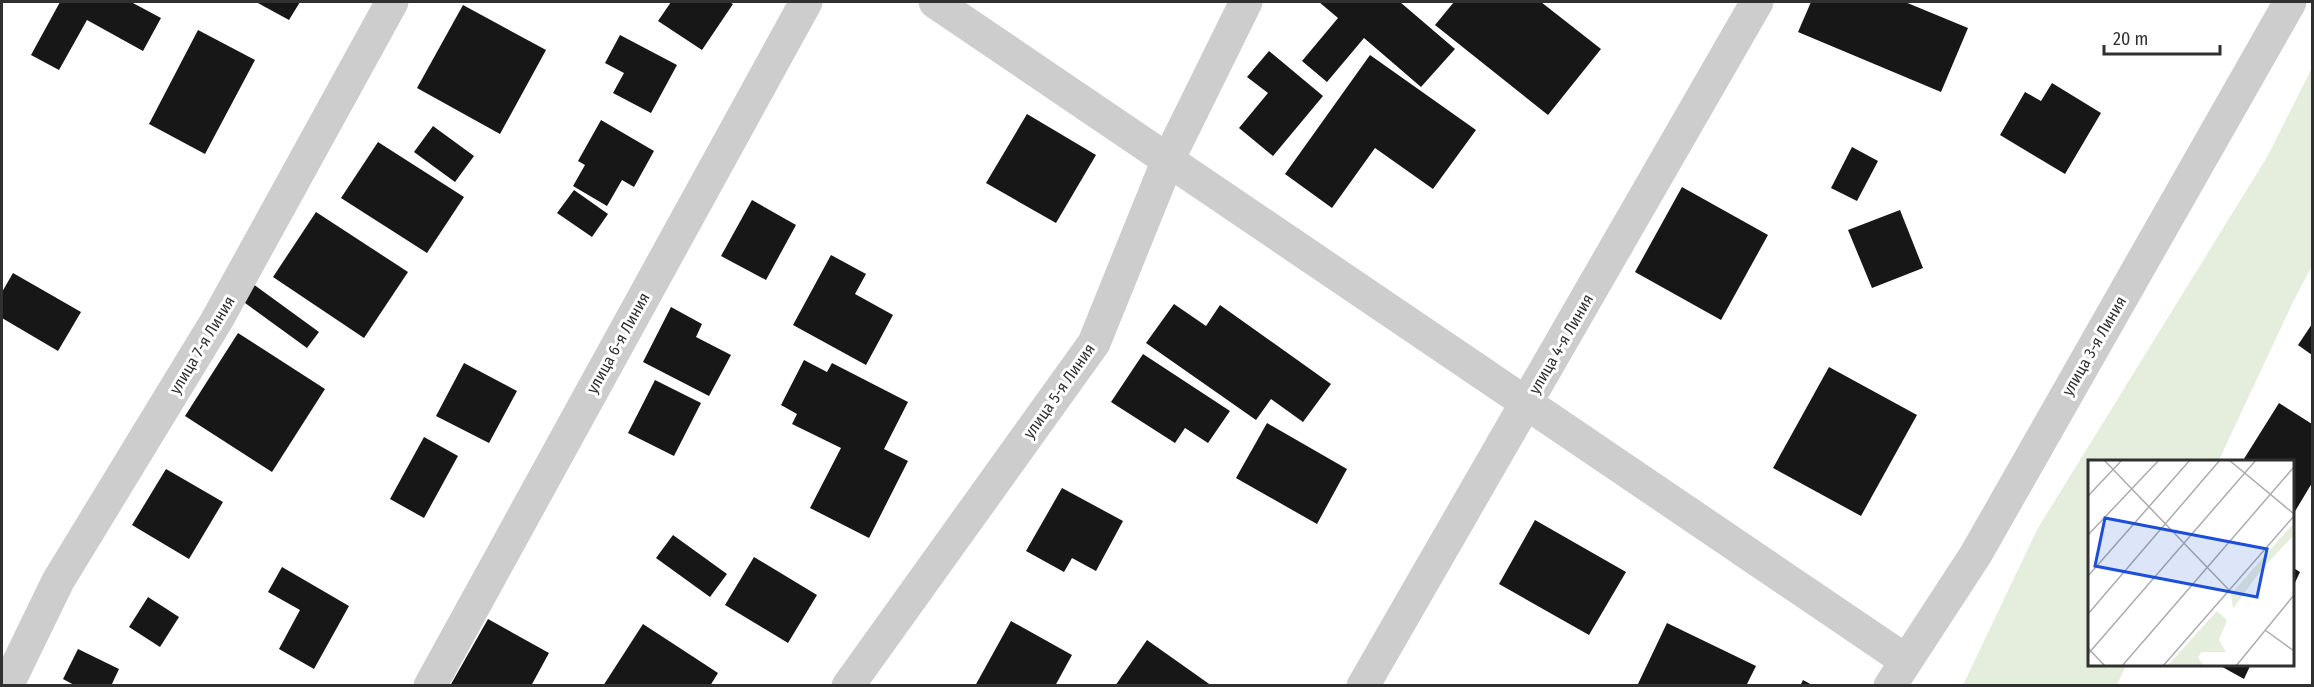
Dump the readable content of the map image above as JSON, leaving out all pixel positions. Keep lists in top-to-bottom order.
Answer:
{
  "streets": {
    "street": [
      "улица 6-я Линия",
      "улица 4-я Линия",
      "улица 7-я Линия",
      "улица 3-я Линия",
      "улица 5-я Линия"
    ]
  },
  "scale_bar": "20 m"
}
